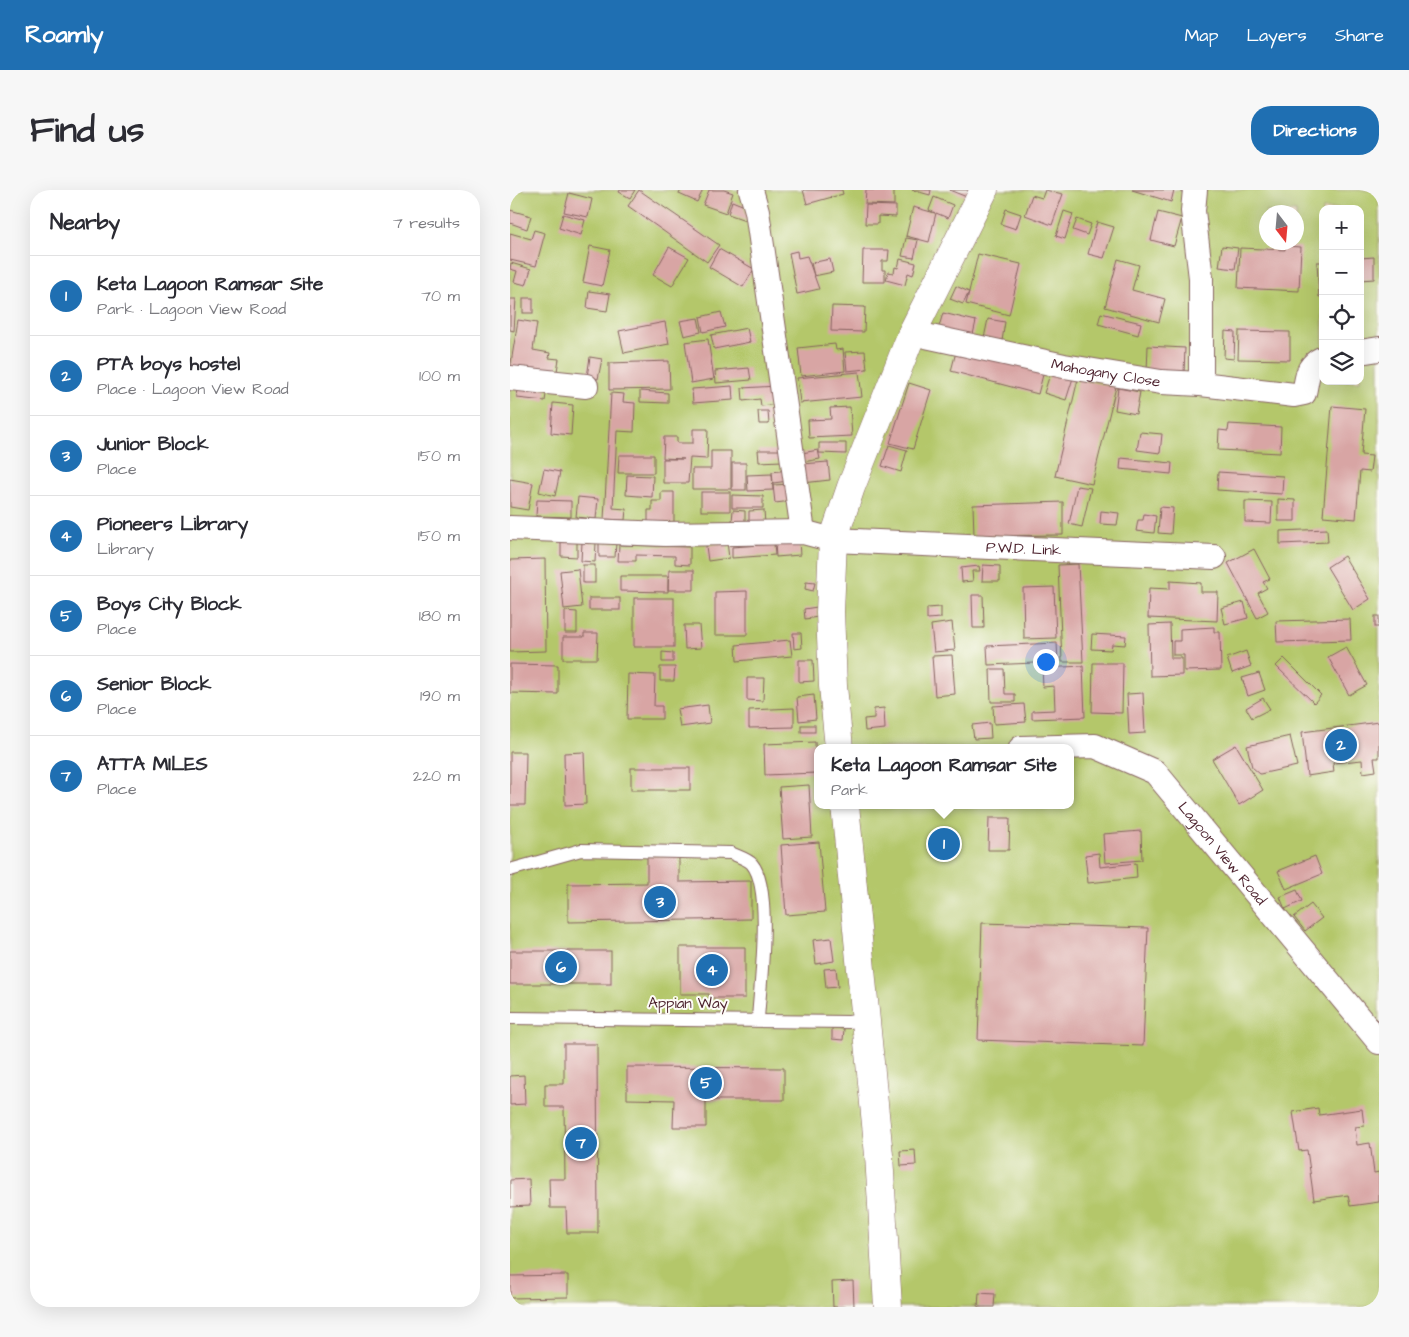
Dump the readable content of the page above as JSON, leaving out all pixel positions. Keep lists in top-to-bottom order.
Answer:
{
  "streets": {
    "street": ["Mahogany Close", "P.W.D. Link", "Lagoon View Road"],
    "lane": ["Appian Way"]
  },
  "north": "bottom",
  "page": {
    "header": "Roamly",
    "nav": ["Map", "Layers", "Share"],
    "title": "Find us",
    "buttons": "Directions",
    "heading": ["Nearby", "7 results"],
    "map_buttons": ["+", "−"],
    "list": [
      {
        "mark": "1",
        "name": "Keta Lagoon Ramsar Site",
        "note": "Park · Lagoon View Road",
        "value": "70 m"
      },
      {
        "mark": "2",
        "name": "PTA boys hostel",
        "note": "Place · Lagoon View Road",
        "value": "100 m"
      },
      {
        "mark": "3",
        "name": "Junior Block",
        "note": "Place",
        "value": "150 m"
      },
      {
        "mark": "4",
        "name": "Pioneers Library",
        "note": "Library",
        "value": "150 m"
      },
      {
        "mark": "5",
        "name": "Boys City Block",
        "note": "Place",
        "value": "180 m"
      },
      {
        "mark": "6",
        "name": "Senior Block",
        "note": "Place",
        "value": "190 m"
      },
      {
        "mark": "7",
        "name": "ATTA MILES",
        "note": "Place",
        "value": "220 m"
      }
    ],
    "pins": [
      "2",
      "1",
      "3",
      "6",
      "4",
      "5",
      "7"
    ],
    "popup": ["Keta Lagoon Ramsar Site", "Park"]
  }
}
